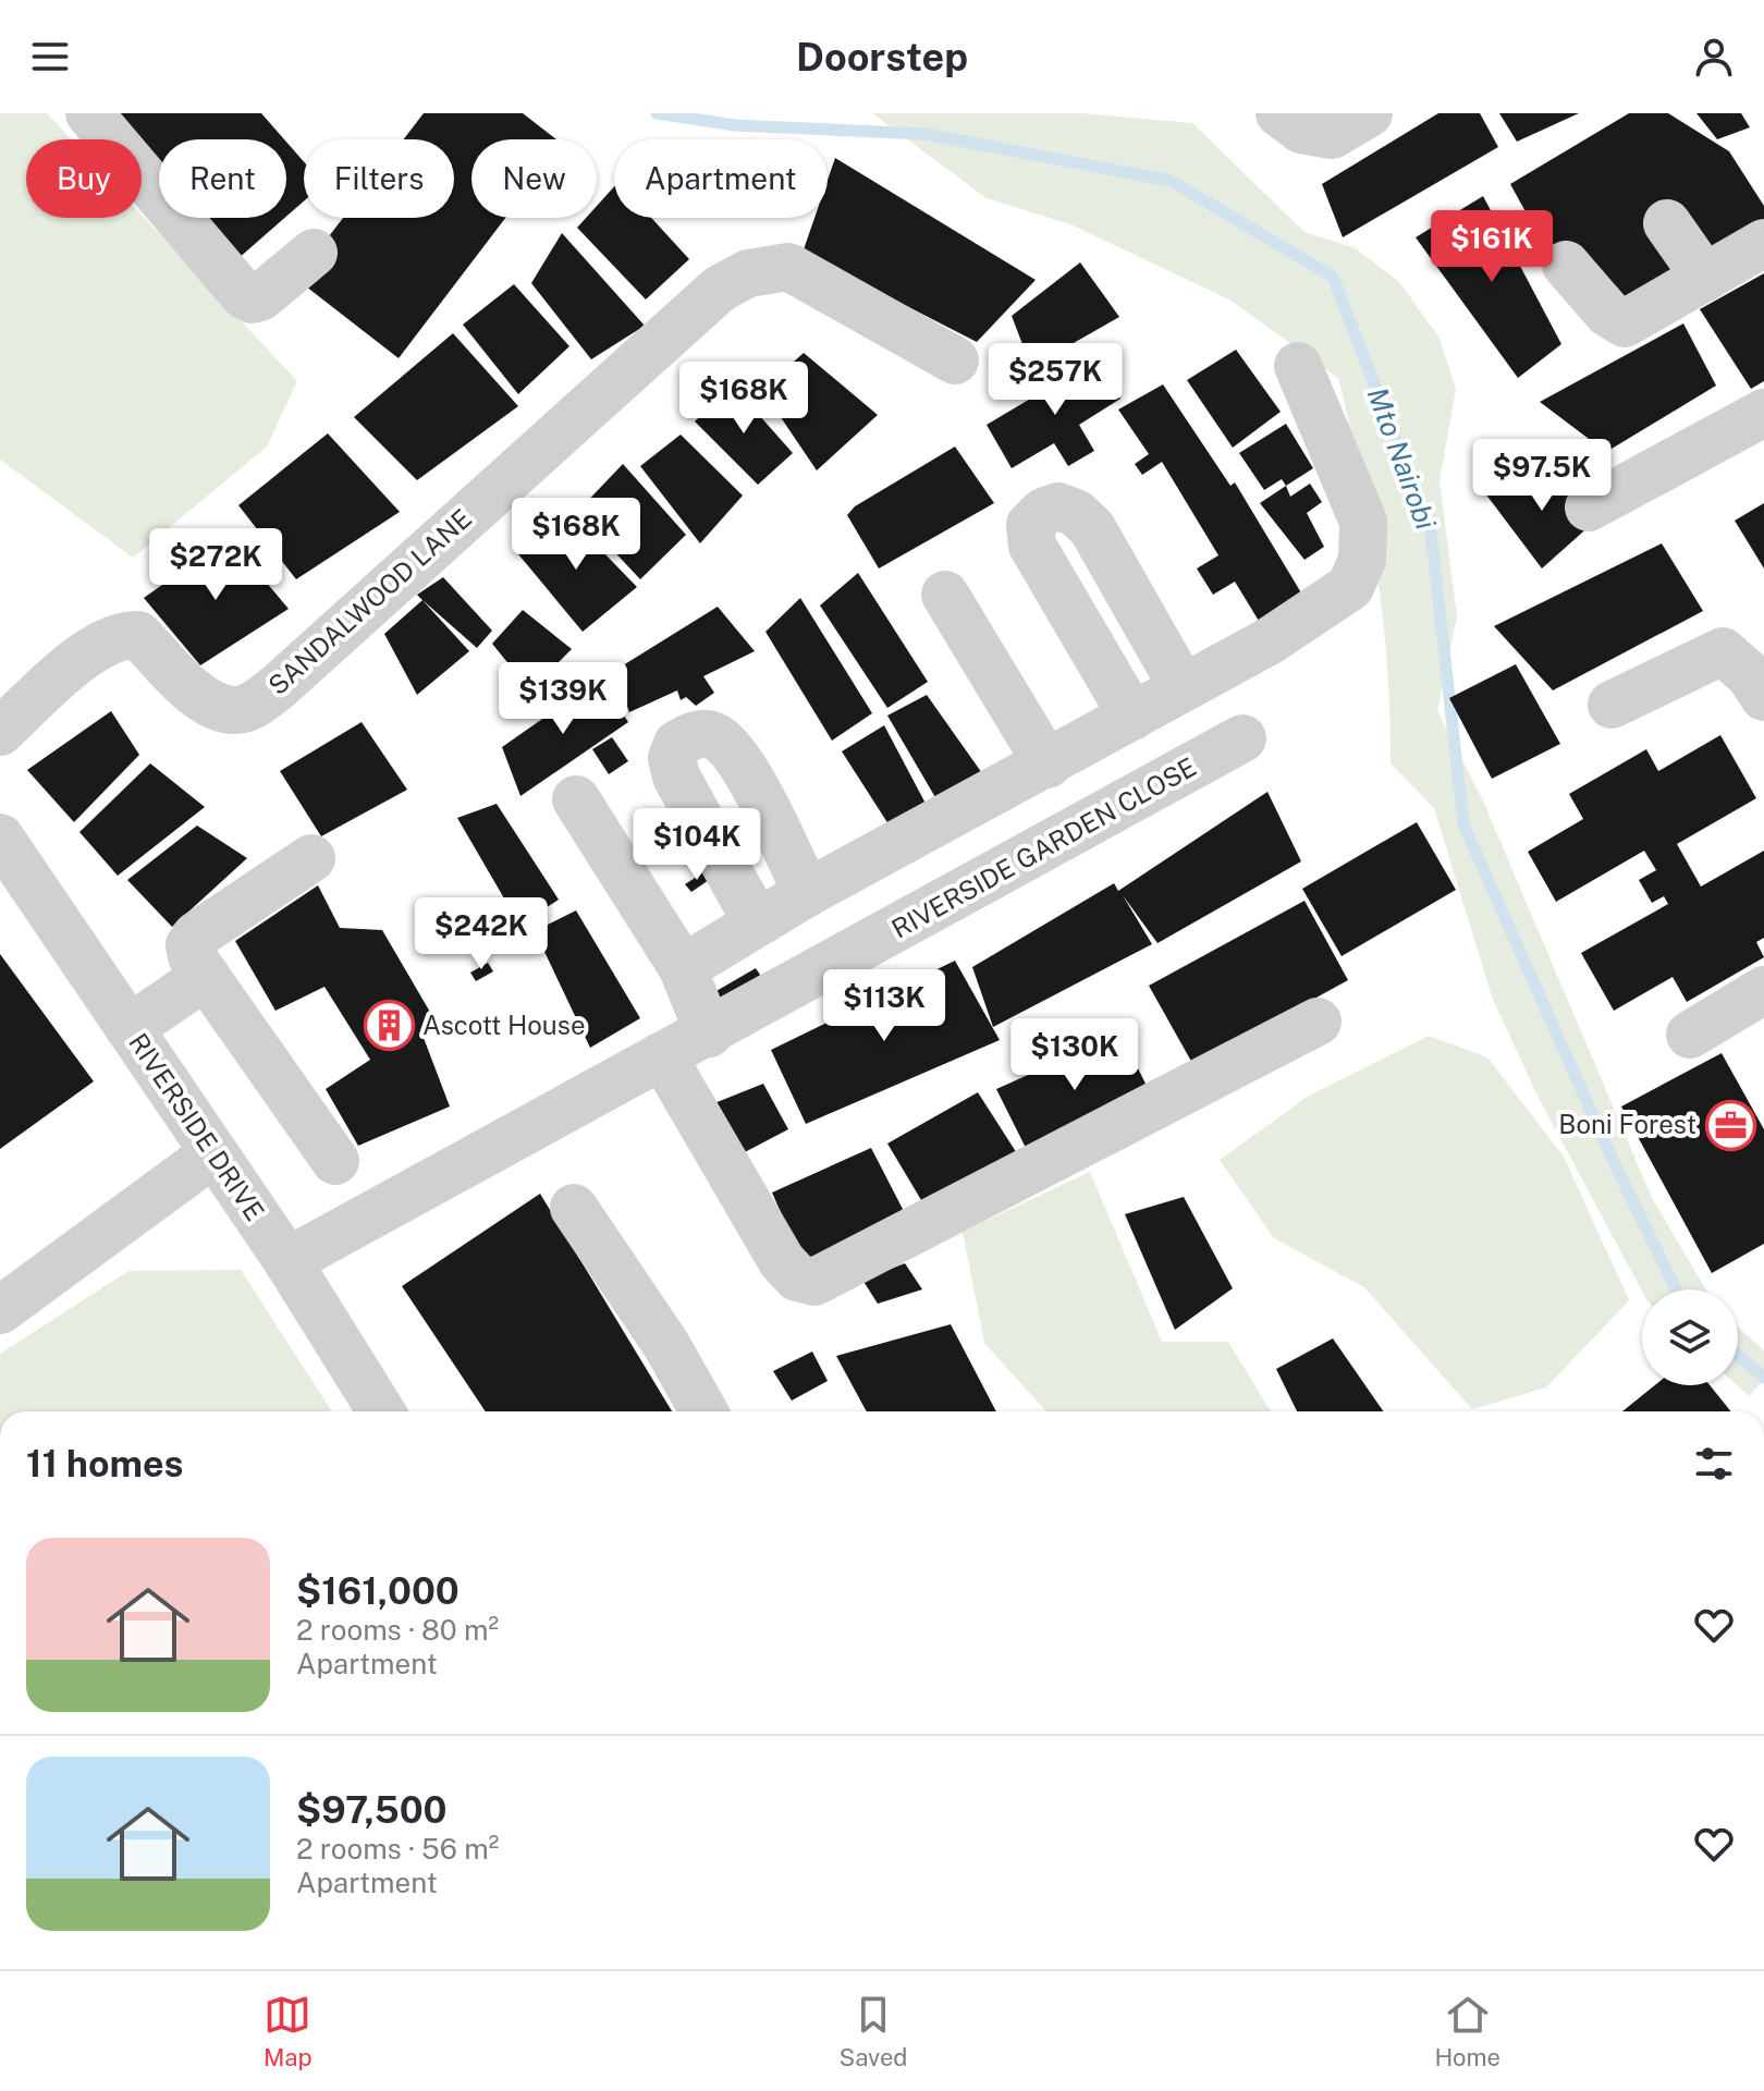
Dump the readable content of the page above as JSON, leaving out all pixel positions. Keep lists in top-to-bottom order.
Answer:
{
  "streets": {
    "street": ["SANDALWOOD LANE", "RIVERSIDE GARDEN CLOSE", "RIVERSIDE DRIVE"]
  },
  "crossings": [
    ["RIVERSIDE GARDEN CLOSE", "RIVERSIDE DRIVE"]
  ],
  "water": ["Mto Nairobi"],
  "places": {
    "building": ["Ascott House"],
    "office": ["Boni Forest"]
  },
  "page": {
    "header": "Doorstep",
    "chip": [
      "Buy",
      "Rent",
      "Filters",
      "New",
      "Apartment"
    ],
    "price": [
      "$161K",
      "$257K",
      "$168K",
      "$97.5K",
      "$168K",
      "$272K",
      "$139K",
      "$104K",
      "$242K",
      "$113K",
      "$130K"
    ],
    "heading": "11 homes",
    "list": [
      {
        "name": "$161,000",
        "note": "2 rooms · 80 m² · Apartment"
      },
      {
        "name": "$97,500",
        "note": "2 rooms · 56 m² · Apartment"
      }
    ],
    "tabs": ["Map", "Saved", "Home"]
  }
}
